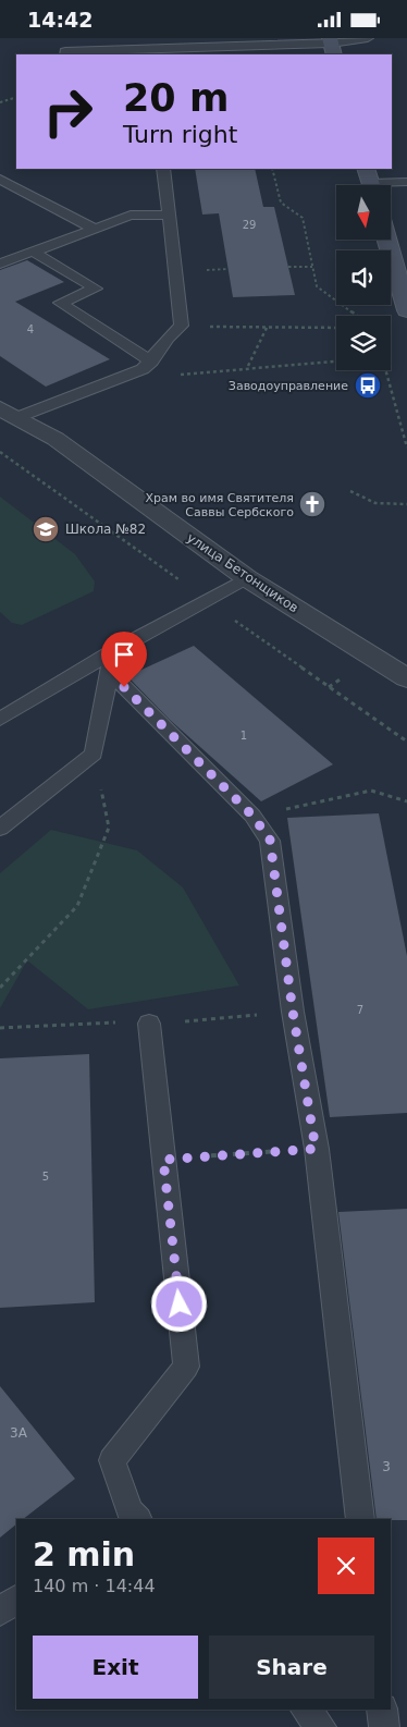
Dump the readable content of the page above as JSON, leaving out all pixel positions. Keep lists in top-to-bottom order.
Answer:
{
  "streets": {
    "street": ["улица Бетонщиков"]
  },
  "places": {
    "bus stop": ["Заводоуправление"],
    "church": ["Храм во имя Святителя Саввы Сербского"],
    "school or university": ["Школа №82"]
  },
  "house_numbers": [
    "29",
    "4",
    "1",
    "7",
    "5",
    "3А",
    "3"
  ],
  "north": "bottom",
  "page": {
    "status": "14:42",
    "turn": ["20 m", "Turn right"],
    "heading": ["2 min", "140 m · 14:44"],
    "buttons": ["Exit", "Share"]
  }
}
